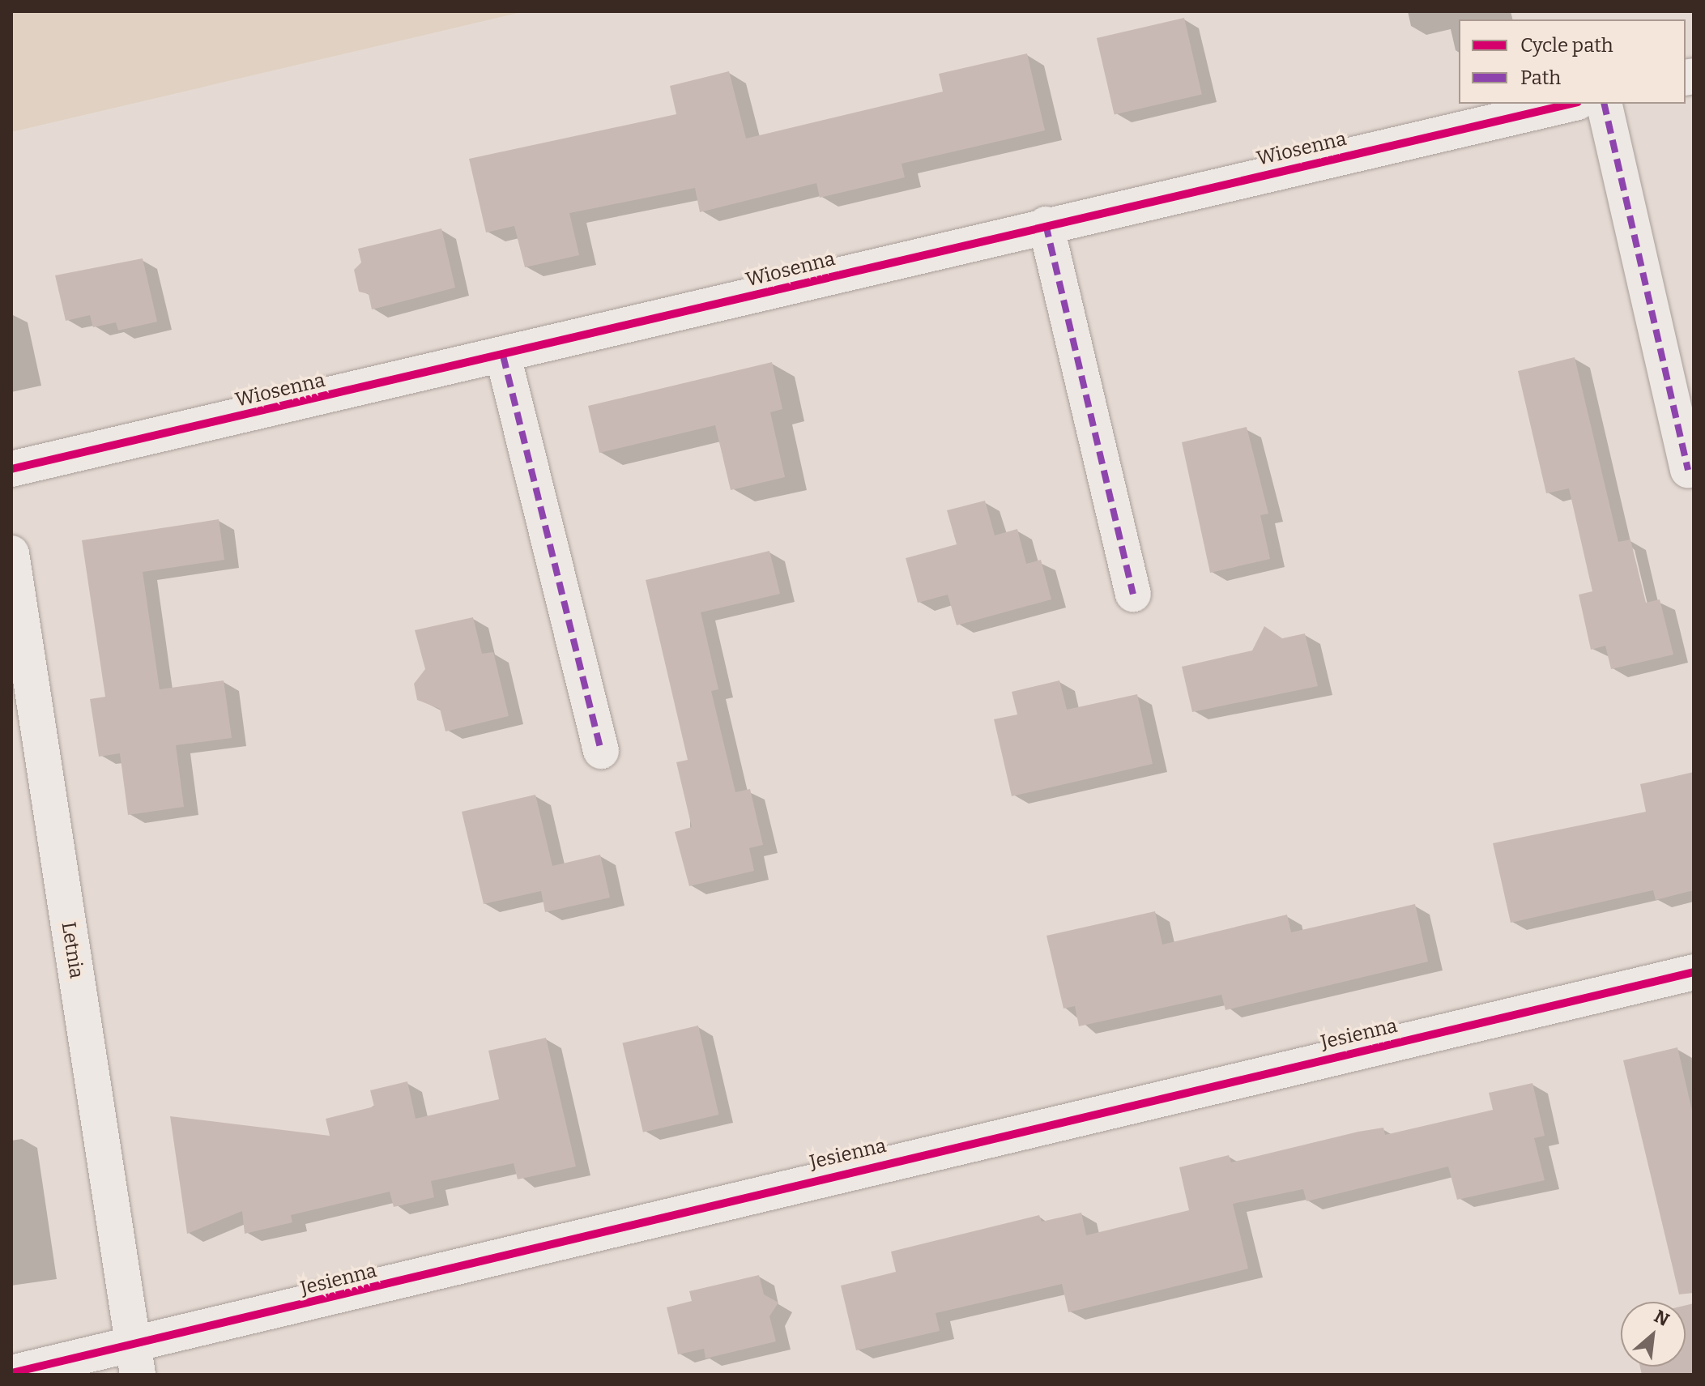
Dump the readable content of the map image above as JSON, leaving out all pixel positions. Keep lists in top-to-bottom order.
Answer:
{
  "streets": {
    "street": ["Wiosenna", "Letnia", "Jesienna"]
  },
  "crossings": [
    ["Letnia", "Jesienna"]
  ],
  "legend": ["Cycle path", "Path"],
  "north": "top right"
}
